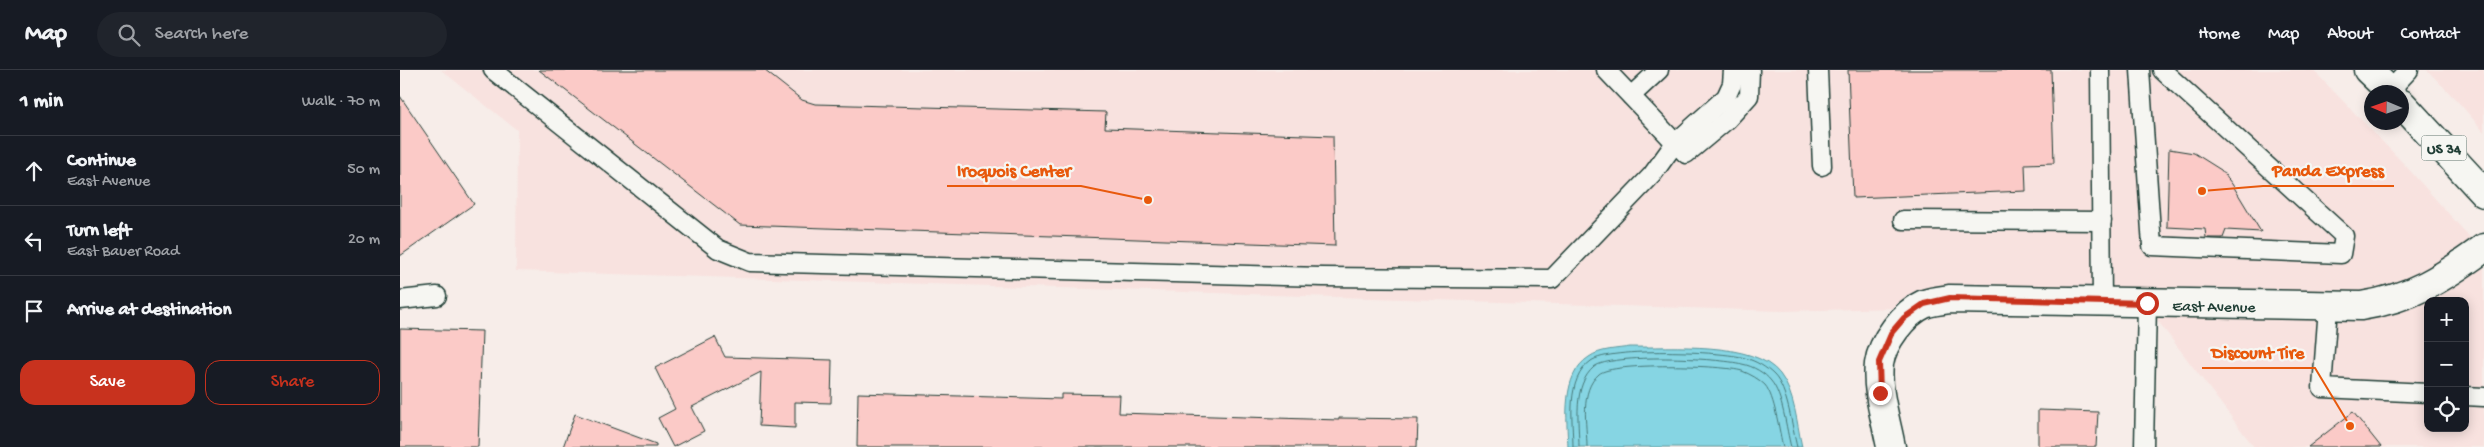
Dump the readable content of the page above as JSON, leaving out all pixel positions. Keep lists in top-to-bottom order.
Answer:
{
  "streets": {
    "street": ["US 34", "East Avenue"]
  },
  "places": ["Panda Express", "Iroquois Center", "Discount Tire"],
  "north": "left",
  "page": {
    "header": "Map",
    "search": "Search here",
    "nav": [
      "Home",
      "Map",
      "About",
      "Contact"
    ],
    "heading": ["1 min", "Walk · 70 m"],
    "list": [
      ["Continue", "East Avenue", "50 m"],
      ["Turn left", "East Bauer Road", "20 m"],
      "Arrive at destination"
    ],
    "map_buttons": ["+", "−"],
    "buttons": ["Save", "Share"]
  }
}
